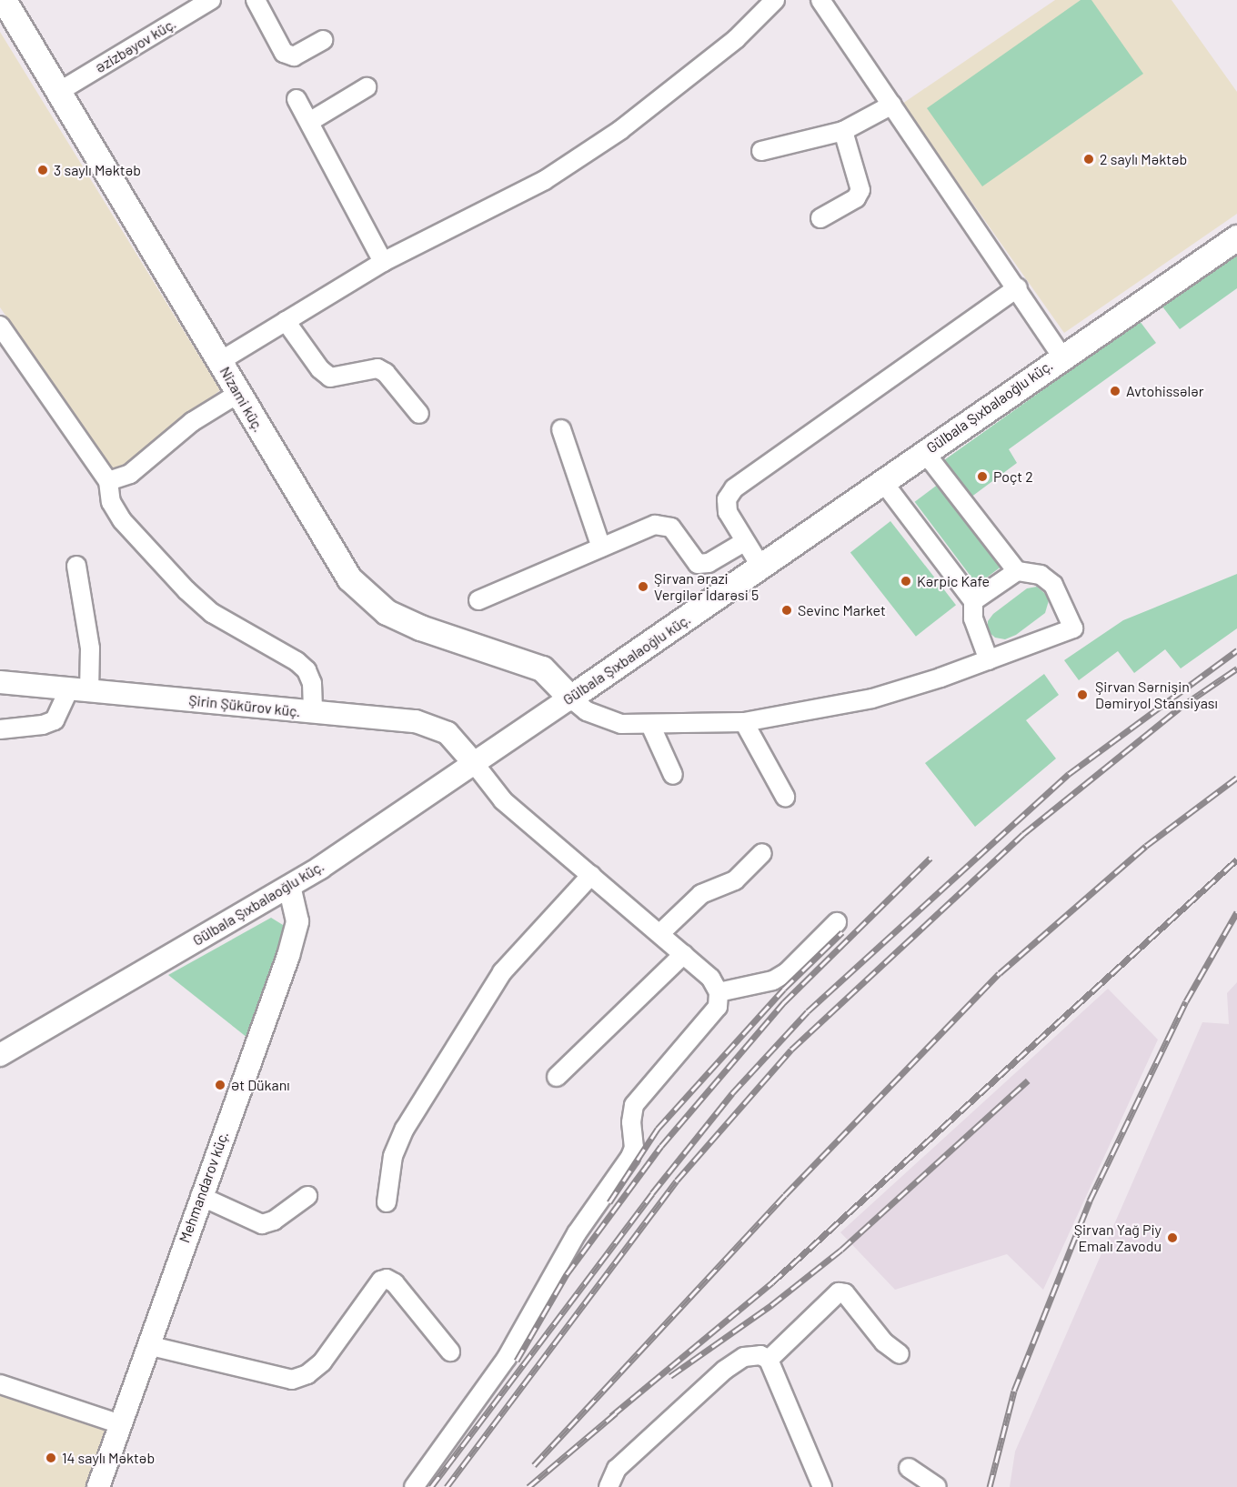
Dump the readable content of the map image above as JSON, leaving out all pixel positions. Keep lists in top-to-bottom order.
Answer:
{
  "streets": {
    "main road": ["Nizami küç.", "Gülbala Şıxbalaoğlu küç."],
    "street": ["Əzizbəyov küç.", "Şirin Şükürov küç.", "Mehmandarov küç."]
  },
  "crossings": [
    ["Əzizbəyov küç.", "Nizami küç."],
    ["Nizami küç.", "Gülbala Şıxbalaoğlu küç."],
    ["Gülbala Şıxbalaoğlu küç.", "Şirin Şükürov küç."],
    ["Gülbala Şıxbalaoğlu küç.", "Mehmandarov küç."]
  ],
  "places": [
    "2 saylı Məktəb",
    "3 saylı Məktəb",
    "Avtohissələr",
    "Poçt 2",
    "Kərpic Kafe",
    "Şirvan Ərazi Vergilər İdarəsi 5",
    "Sevinc Market",
    "Şirvan Sərnişin Dəmiryol Stansiyası",
    "Ət Dükanı",
    "Şirvan Yağ Piy Emalı Zavodu",
    "14 saylı Məktəb"
  ]
}
